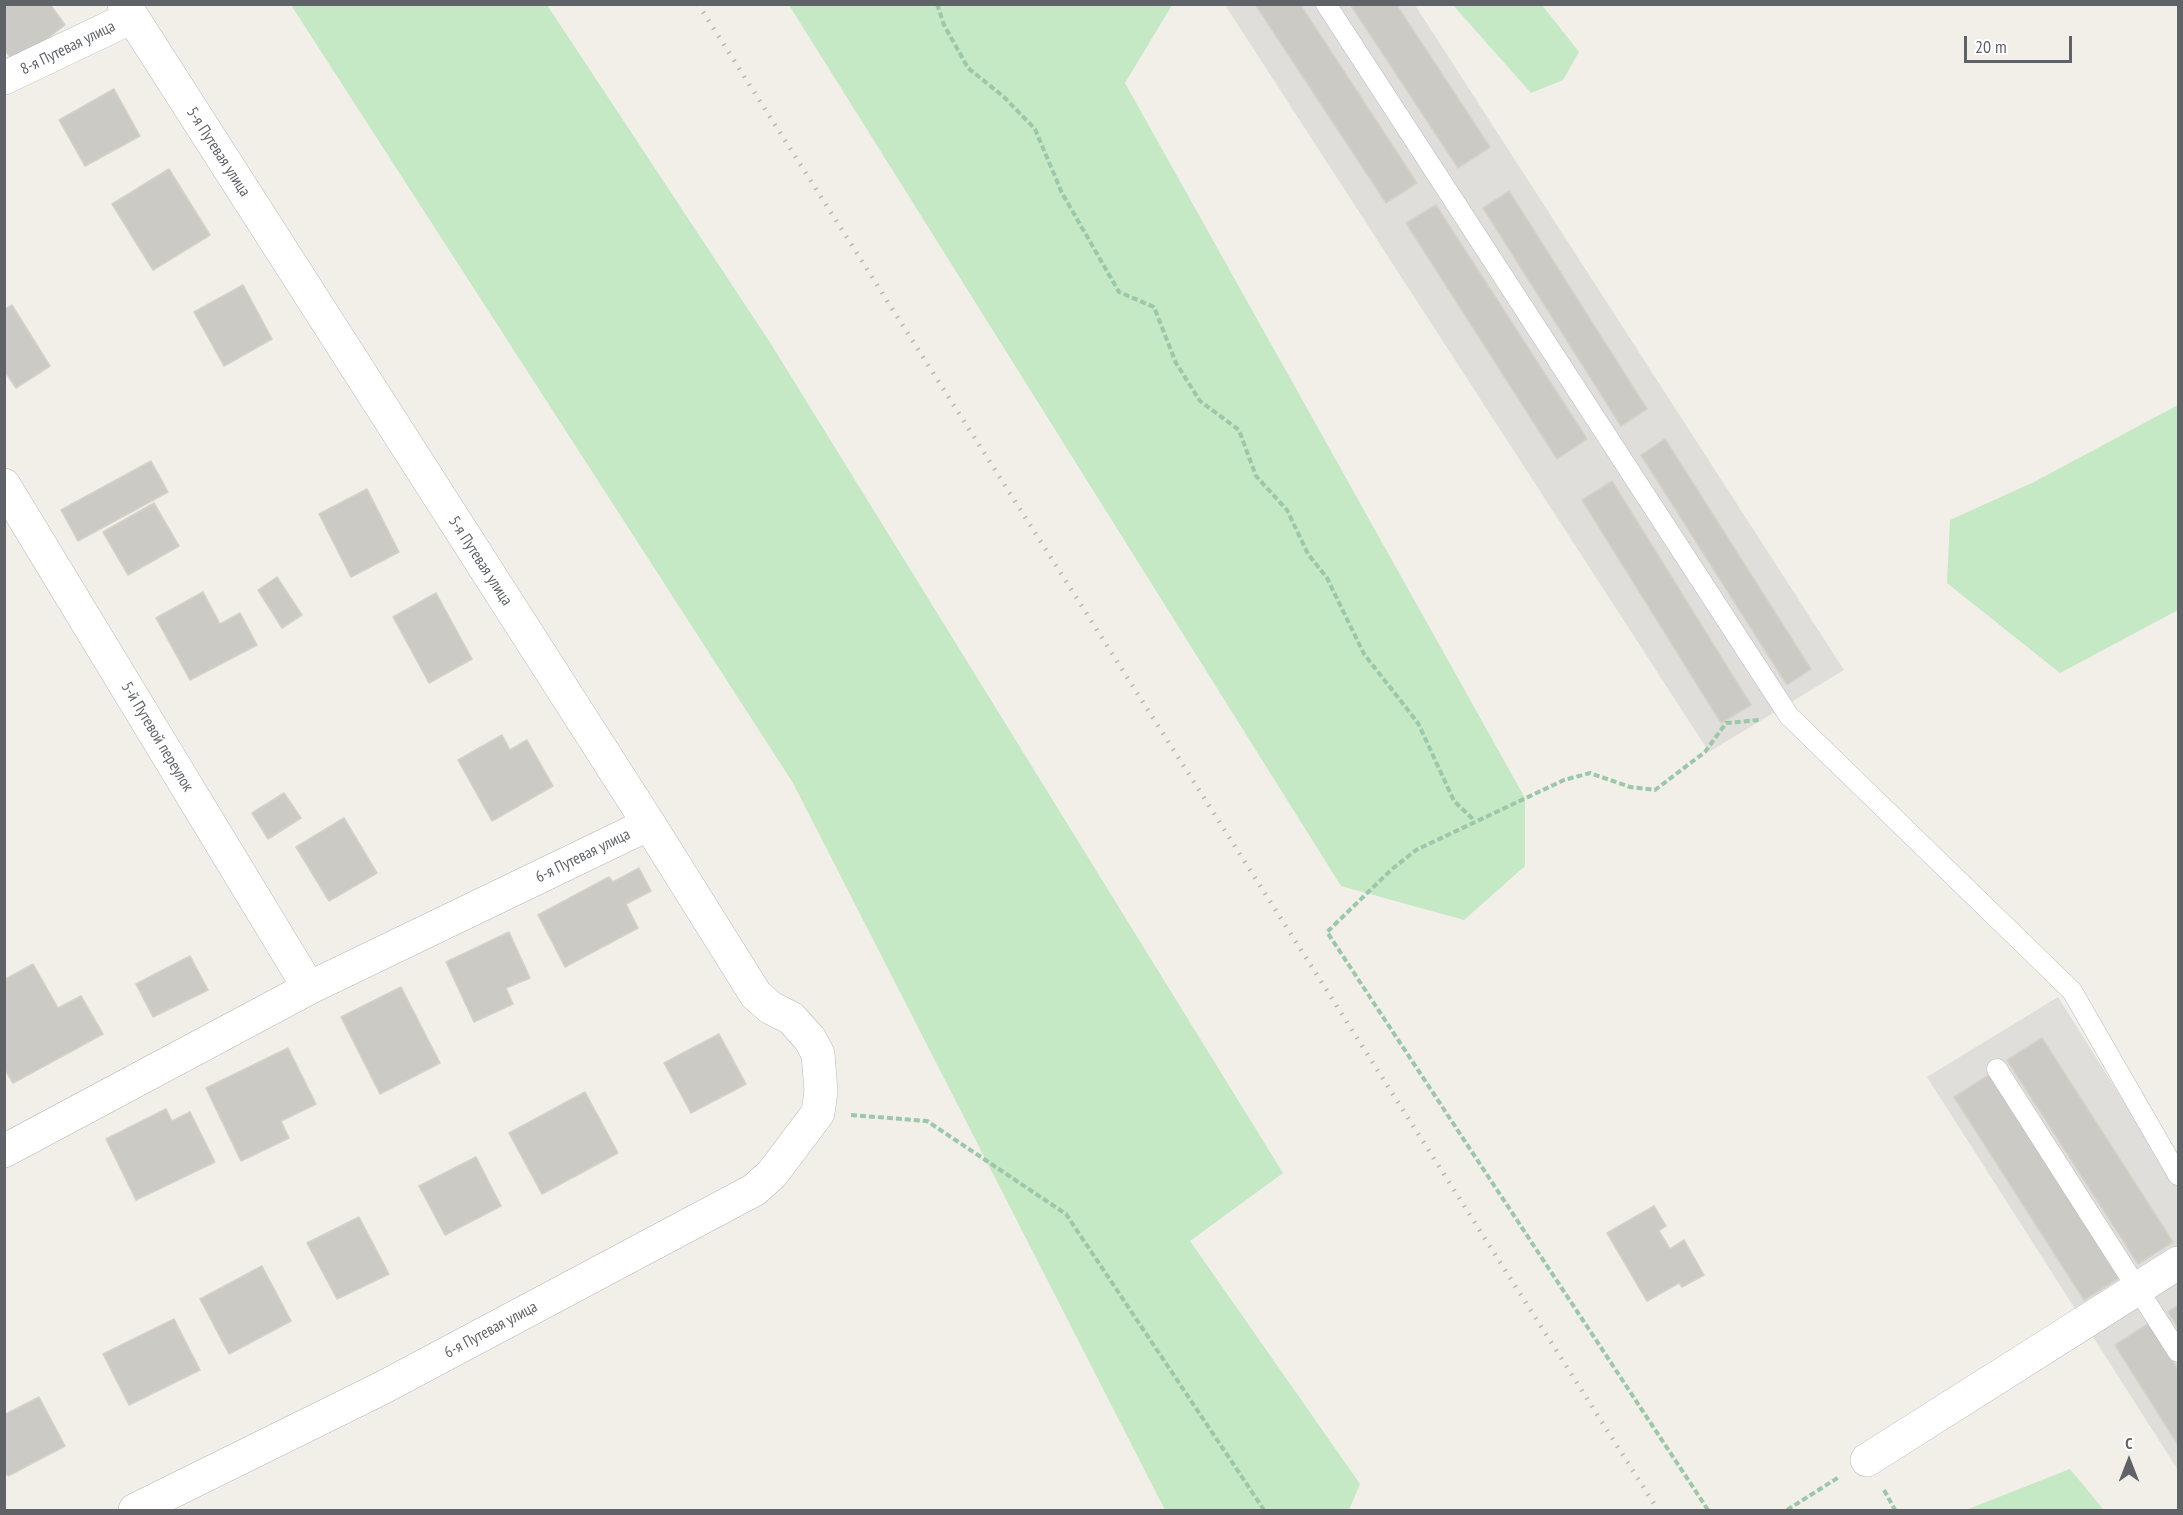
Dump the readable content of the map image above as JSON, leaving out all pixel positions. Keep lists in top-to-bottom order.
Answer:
{
  "streets": {
    "street": [
      "8-я Путевая улица",
      "5-я Путевая улица",
      "5-й Путевой переулок",
      "6-я Путевая улица"
    ]
  },
  "crossings": [
    ["8-я Путевая улица", "5-я Путевая улица"],
    ["5-я Путевая улица", "6-я Путевая улица"],
    ["5-й Путевой переулок", "6-я Путевая улица"]
  ],
  "scale_bar": "20 m",
  "north": "top"
}
